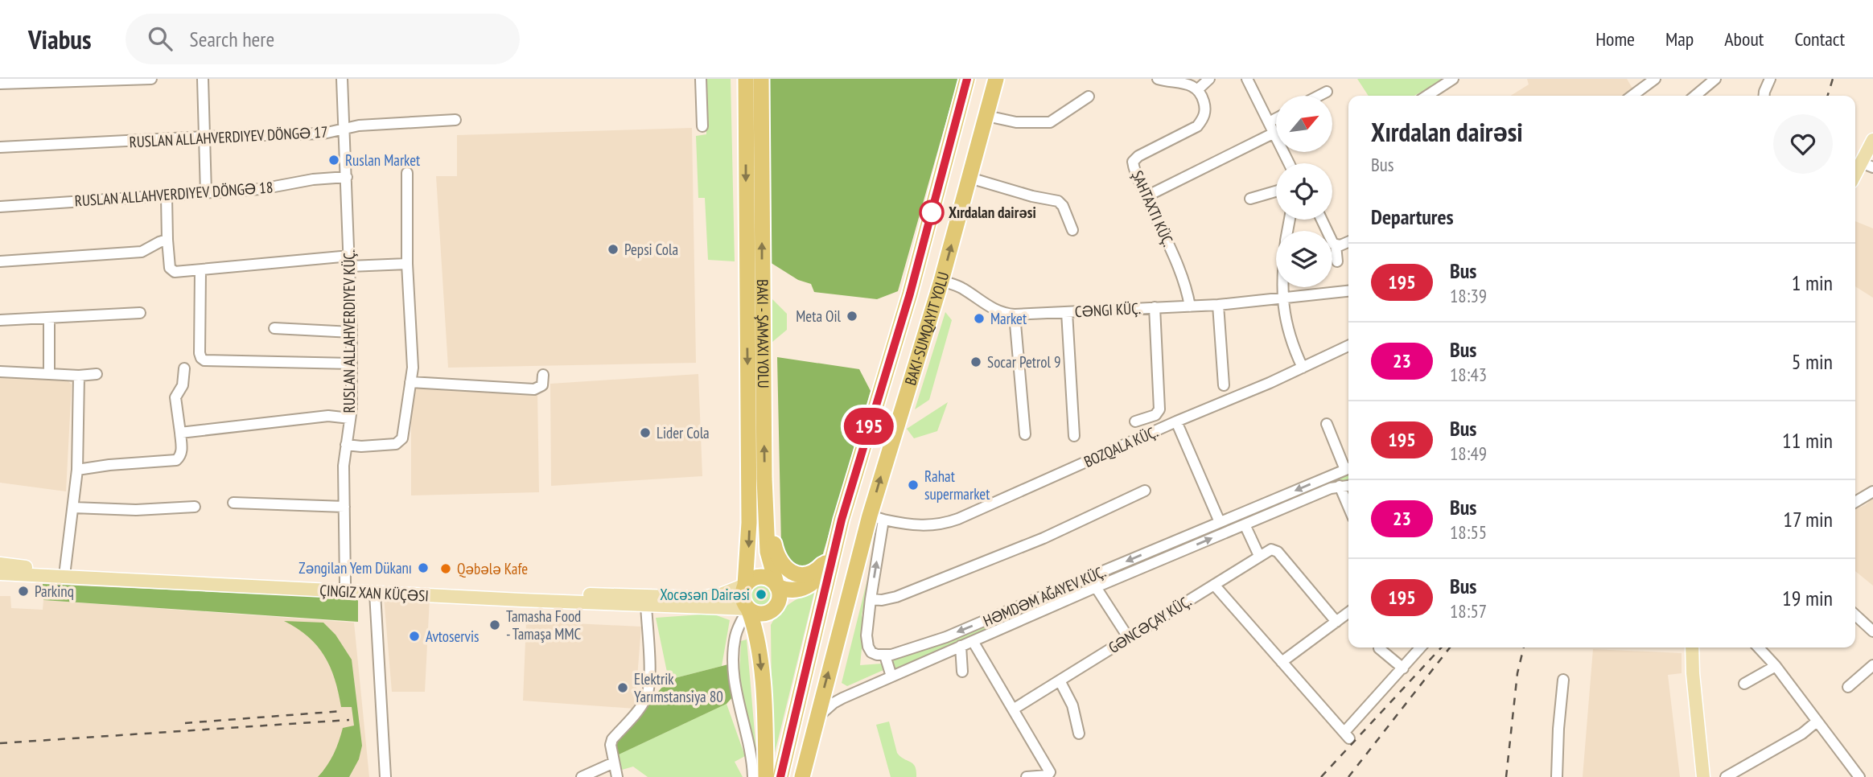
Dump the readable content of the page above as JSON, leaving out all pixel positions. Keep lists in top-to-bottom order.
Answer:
{
  "streets": {
    "main road": ["ÇINGIZ XAN KÜÇƏSI"],
    "street": [
      "RUSLAN ALLAHVERDIYEV DÖNGƏ 17",
      "RUSLAN ALLAHVERDIYEV DÖNGƏ 18",
      "CƏNGI KÜÇ.",
      "RUSLAN ALLAHVERDIYEV KÜÇ.",
      "BOZQALA KÜÇ.",
      "HƏMDƏM AĞAYEV KÜÇ.",
      "GƏNCƏÇAY KÜÇ."
    ]
  },
  "crossings": [
    ["RUSLAN ALLAHVERDIYEV DÖNGƏ 17", "RUSLAN ALLAHVERDIYEV KÜÇ."],
    ["RUSLAN ALLAHVERDIYEV DÖNGƏ 18", "RUSLAN ALLAHVERDIYEV KÜÇ."],
    ["RUSLAN ALLAHVERDIYEV KÜÇ.", "ÇINGIZ XAN KÜÇƏSI"]
  ],
  "places": [
    "Ruslan Market",
    "Xırdalan dairəsi",
    "Pepsi Cola",
    "Meta Oil",
    "Market",
    "Socar Petrol 9",
    "Lider Cola",
    "Rahat supermarket",
    "Zəngilan Yem Dükanı",
    "Qəbələ Kafe",
    "Parkinq",
    "Xocəsən Dairəsi",
    "Tamasha Food - Tamaşa MMC",
    "Avtoservis",
    "Elektrik Yarımstansiya 80"
  ],
  "lines": ["bus line 195"],
  "north": "top right",
  "page": {
    "header": "Viabus",
    "search": "Search here",
    "nav": [
      "Home",
      "Map",
      "About",
      "Contact"
    ],
    "on_map": "195",
    "heading": [
      ["Xırdalan dairəsi", "Bus"],
      "Departures"
    ],
    "list": [
      {
        "mark": "195",
        "name": "Bus",
        "note": "18:39",
        "value": "1 min"
      },
      {
        "mark": "23",
        "name": "Bus",
        "note": "18:43",
        "value": "5 min"
      },
      {
        "mark": "195",
        "name": "Bus",
        "note": "18:49",
        "value": "11 min"
      },
      {
        "mark": "23",
        "name": "Bus",
        "note": "18:55",
        "value": "17 min"
      },
      {
        "mark": "195",
        "name": "Bus",
        "note": "18:57",
        "value": "19 min"
      }
    ]
  }
}
